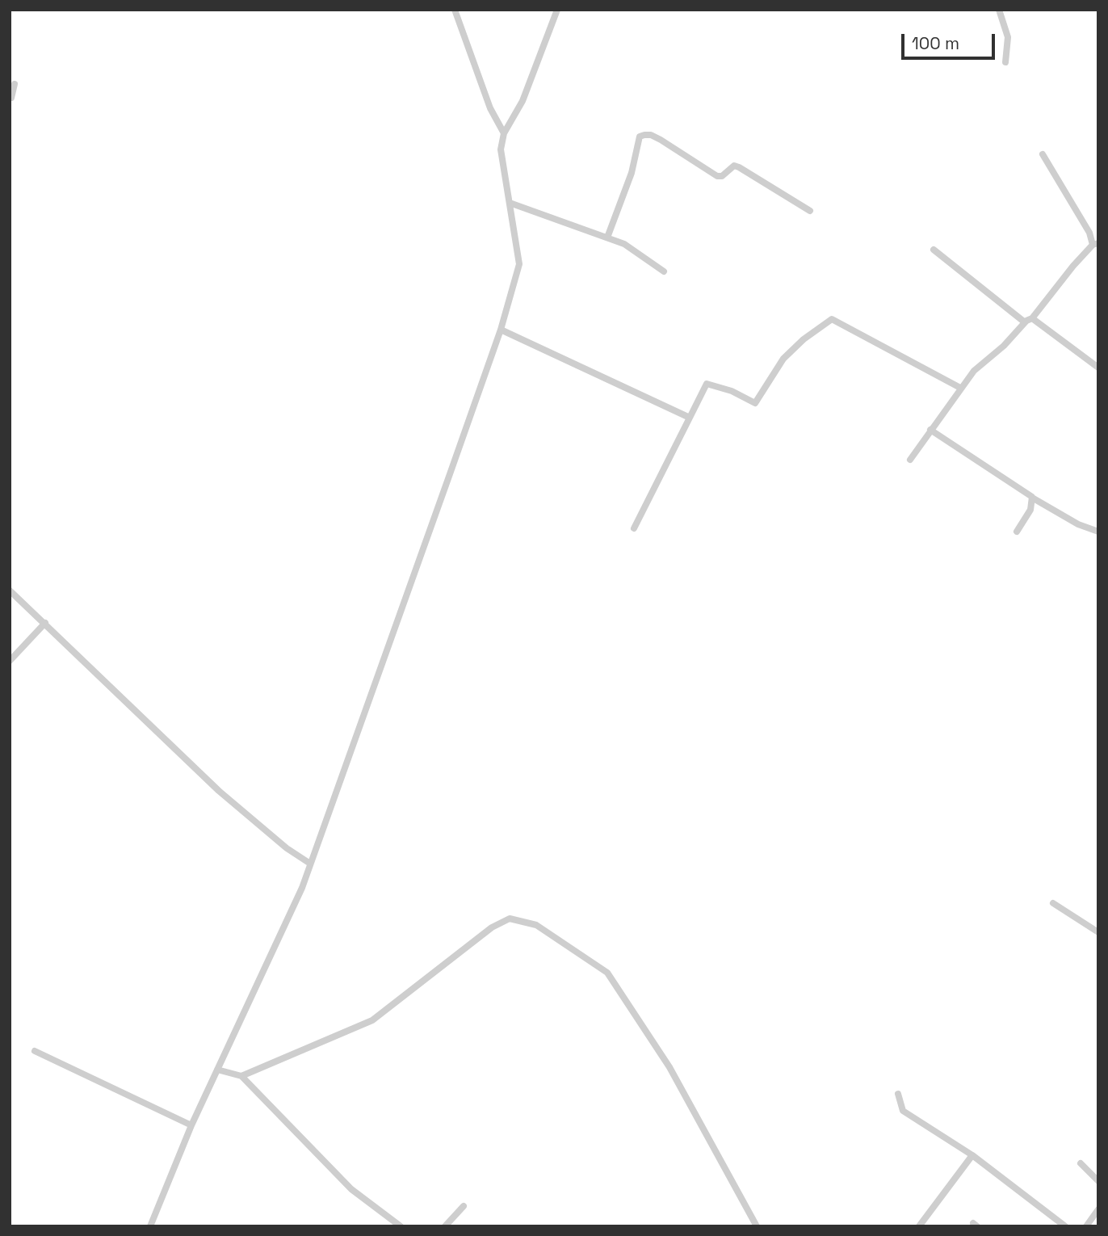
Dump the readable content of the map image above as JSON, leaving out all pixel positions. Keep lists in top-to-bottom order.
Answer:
{
  "scale_bar": "100 m"
}
